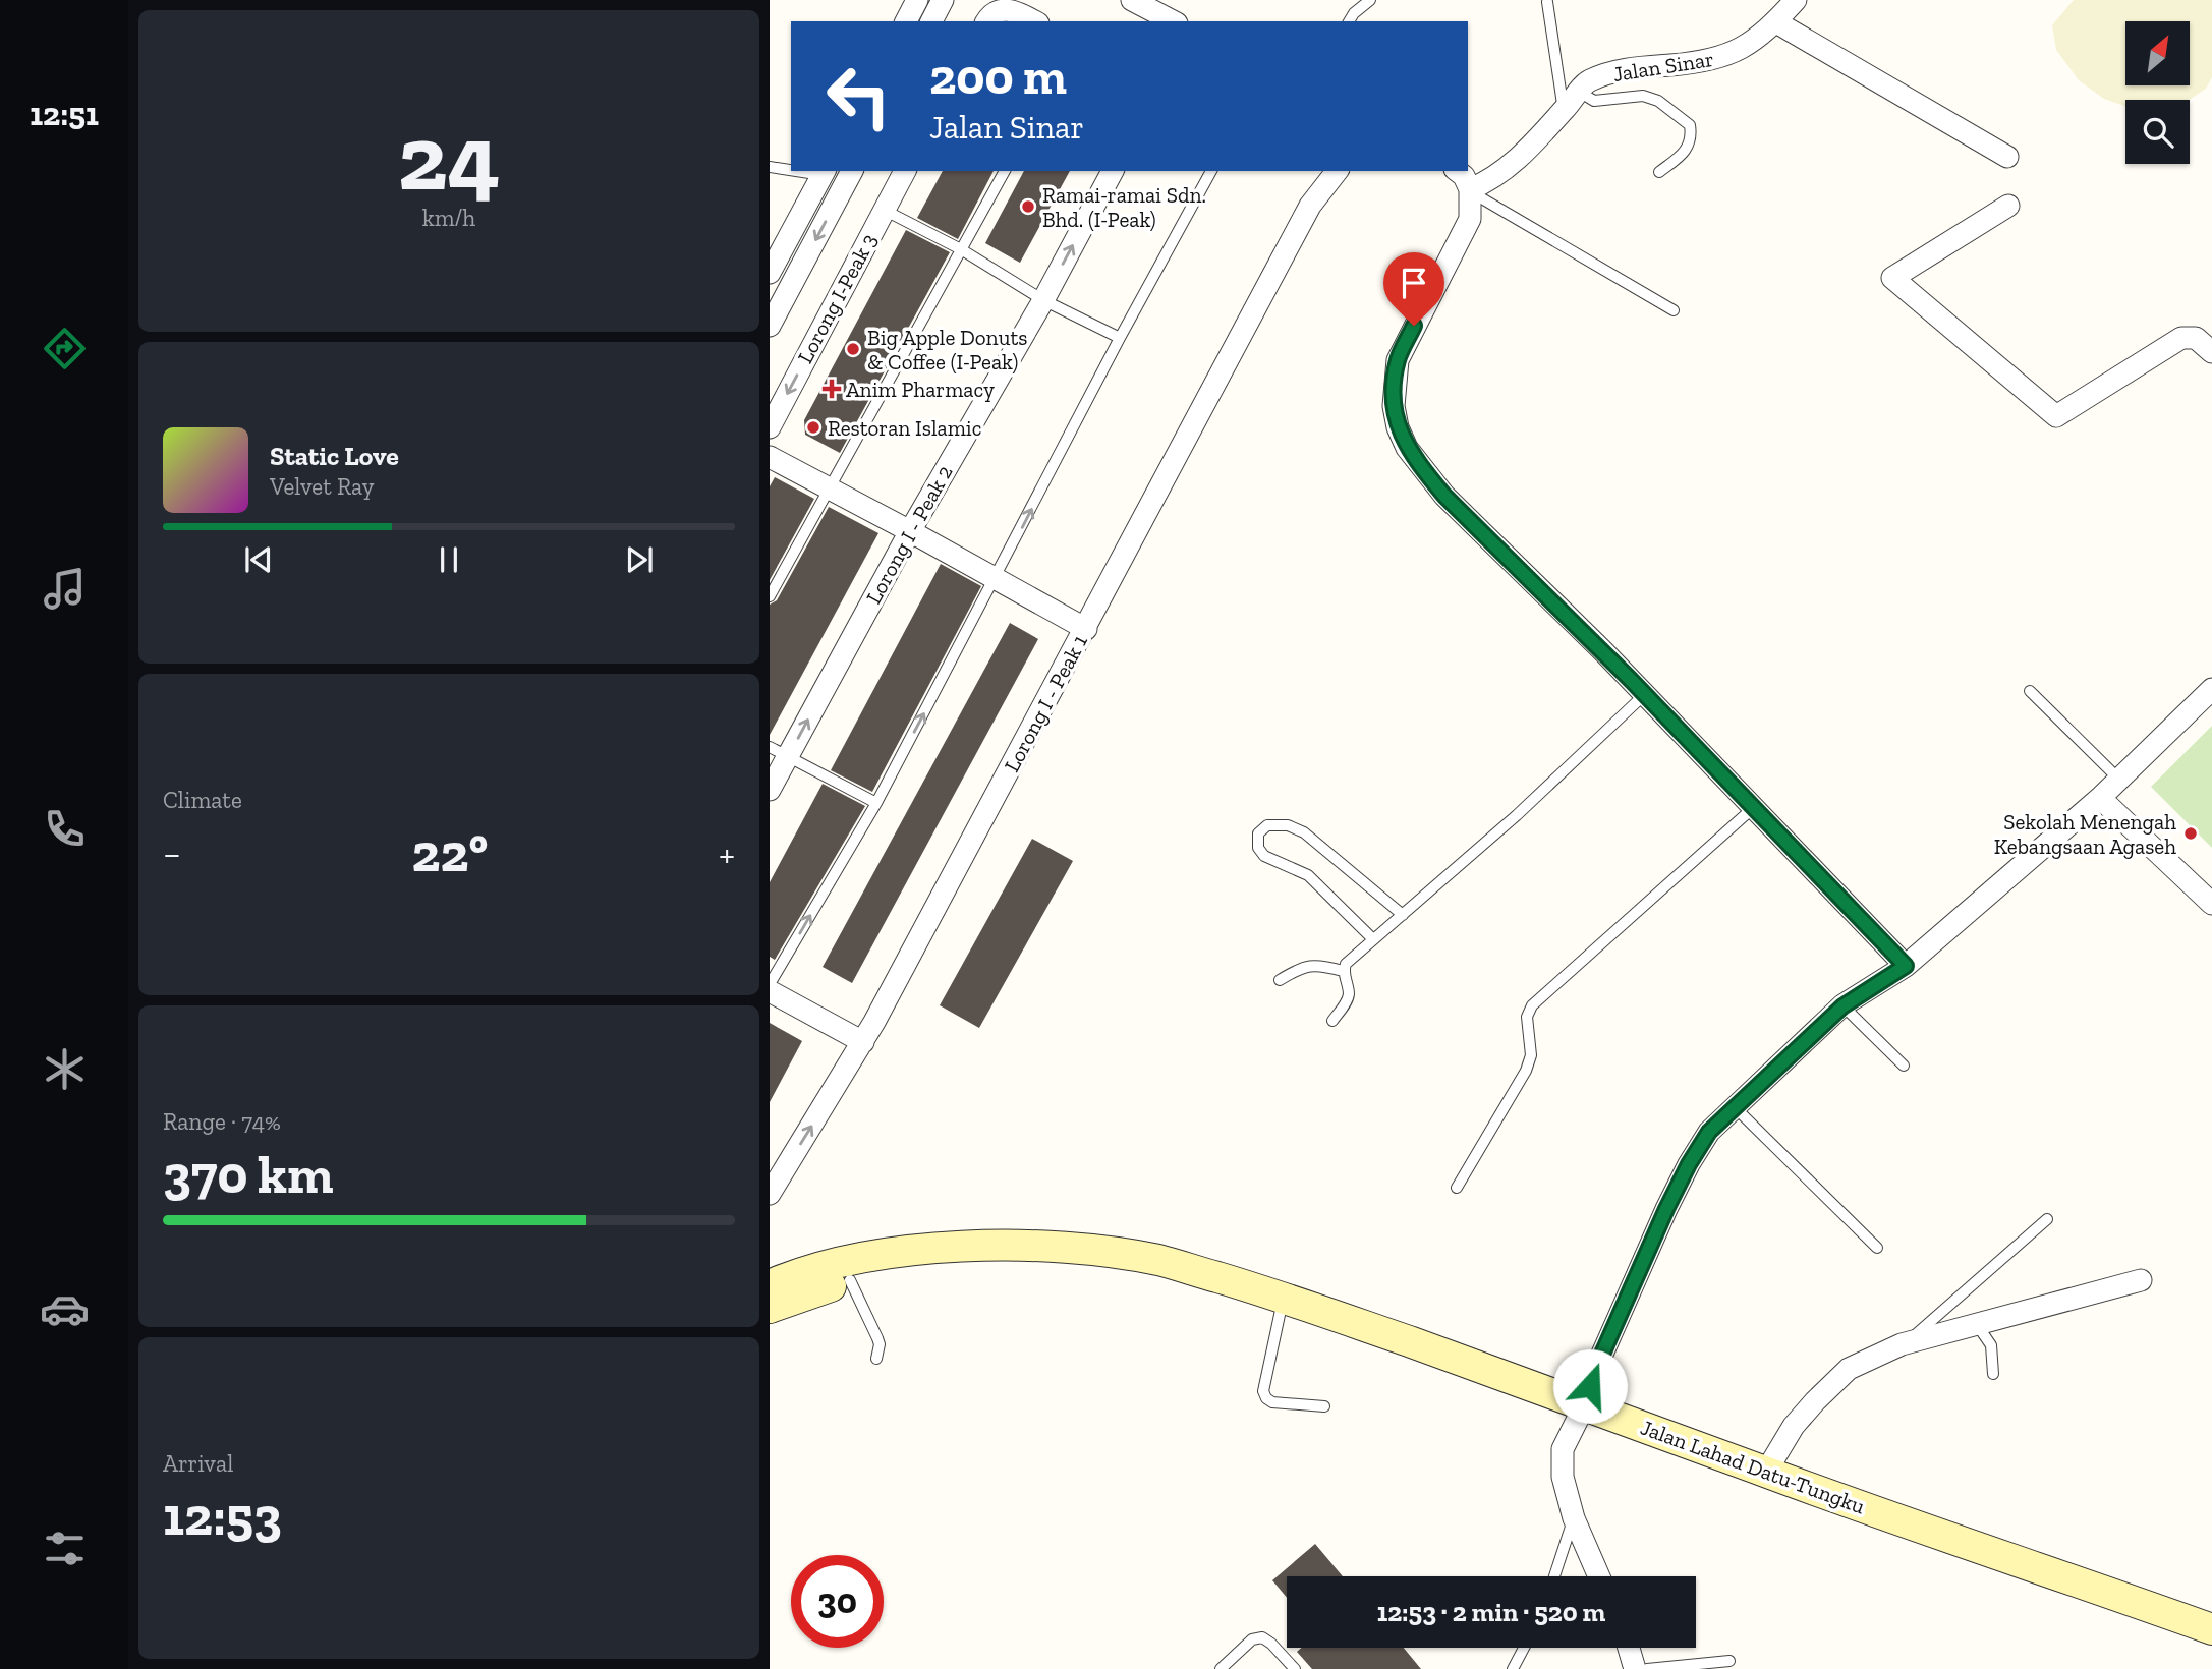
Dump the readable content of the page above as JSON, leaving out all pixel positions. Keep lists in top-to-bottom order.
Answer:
{
  "streets": {
    "main road": ["Jalan Lahad Datu-Tungku"],
    "street": [
      "Jalan Sinar",
      "Lorong I-Peak 3",
      "Lorong I - Peak 2",
      "Lorong I - Peak 1"
    ]
  },
  "one_way": ["Lorong I - Peak 2"],
  "places": {
    "other": [
      "Ramai-ramai Sdn. Bhd. (I-Peak)",
      "Big Apple Donuts & Coffee (I-Peak)",
      "Restoran Islamic",
      "Sekolah Menengah Kebangsaan Agaseh"
    ],
    "health": ["Anim Pharmacy"]
  },
  "north": "top right",
  "page": {
    "tabs": "12:51",
    "tile": [
      ["24", "km/h"],
      "Climate",
      ["Range · 74%", "370 km"],
      ["Arrival", "12:53"]
    ],
    "turn": ["200 m", "Jalan Sinar"],
    "song": ["Static Love", "Velvet Ray"],
    "heat": ["−", "22°", "+"],
    "limit": "30",
    "trip": "12:53 · 2 min · 520 m"
  }
}
